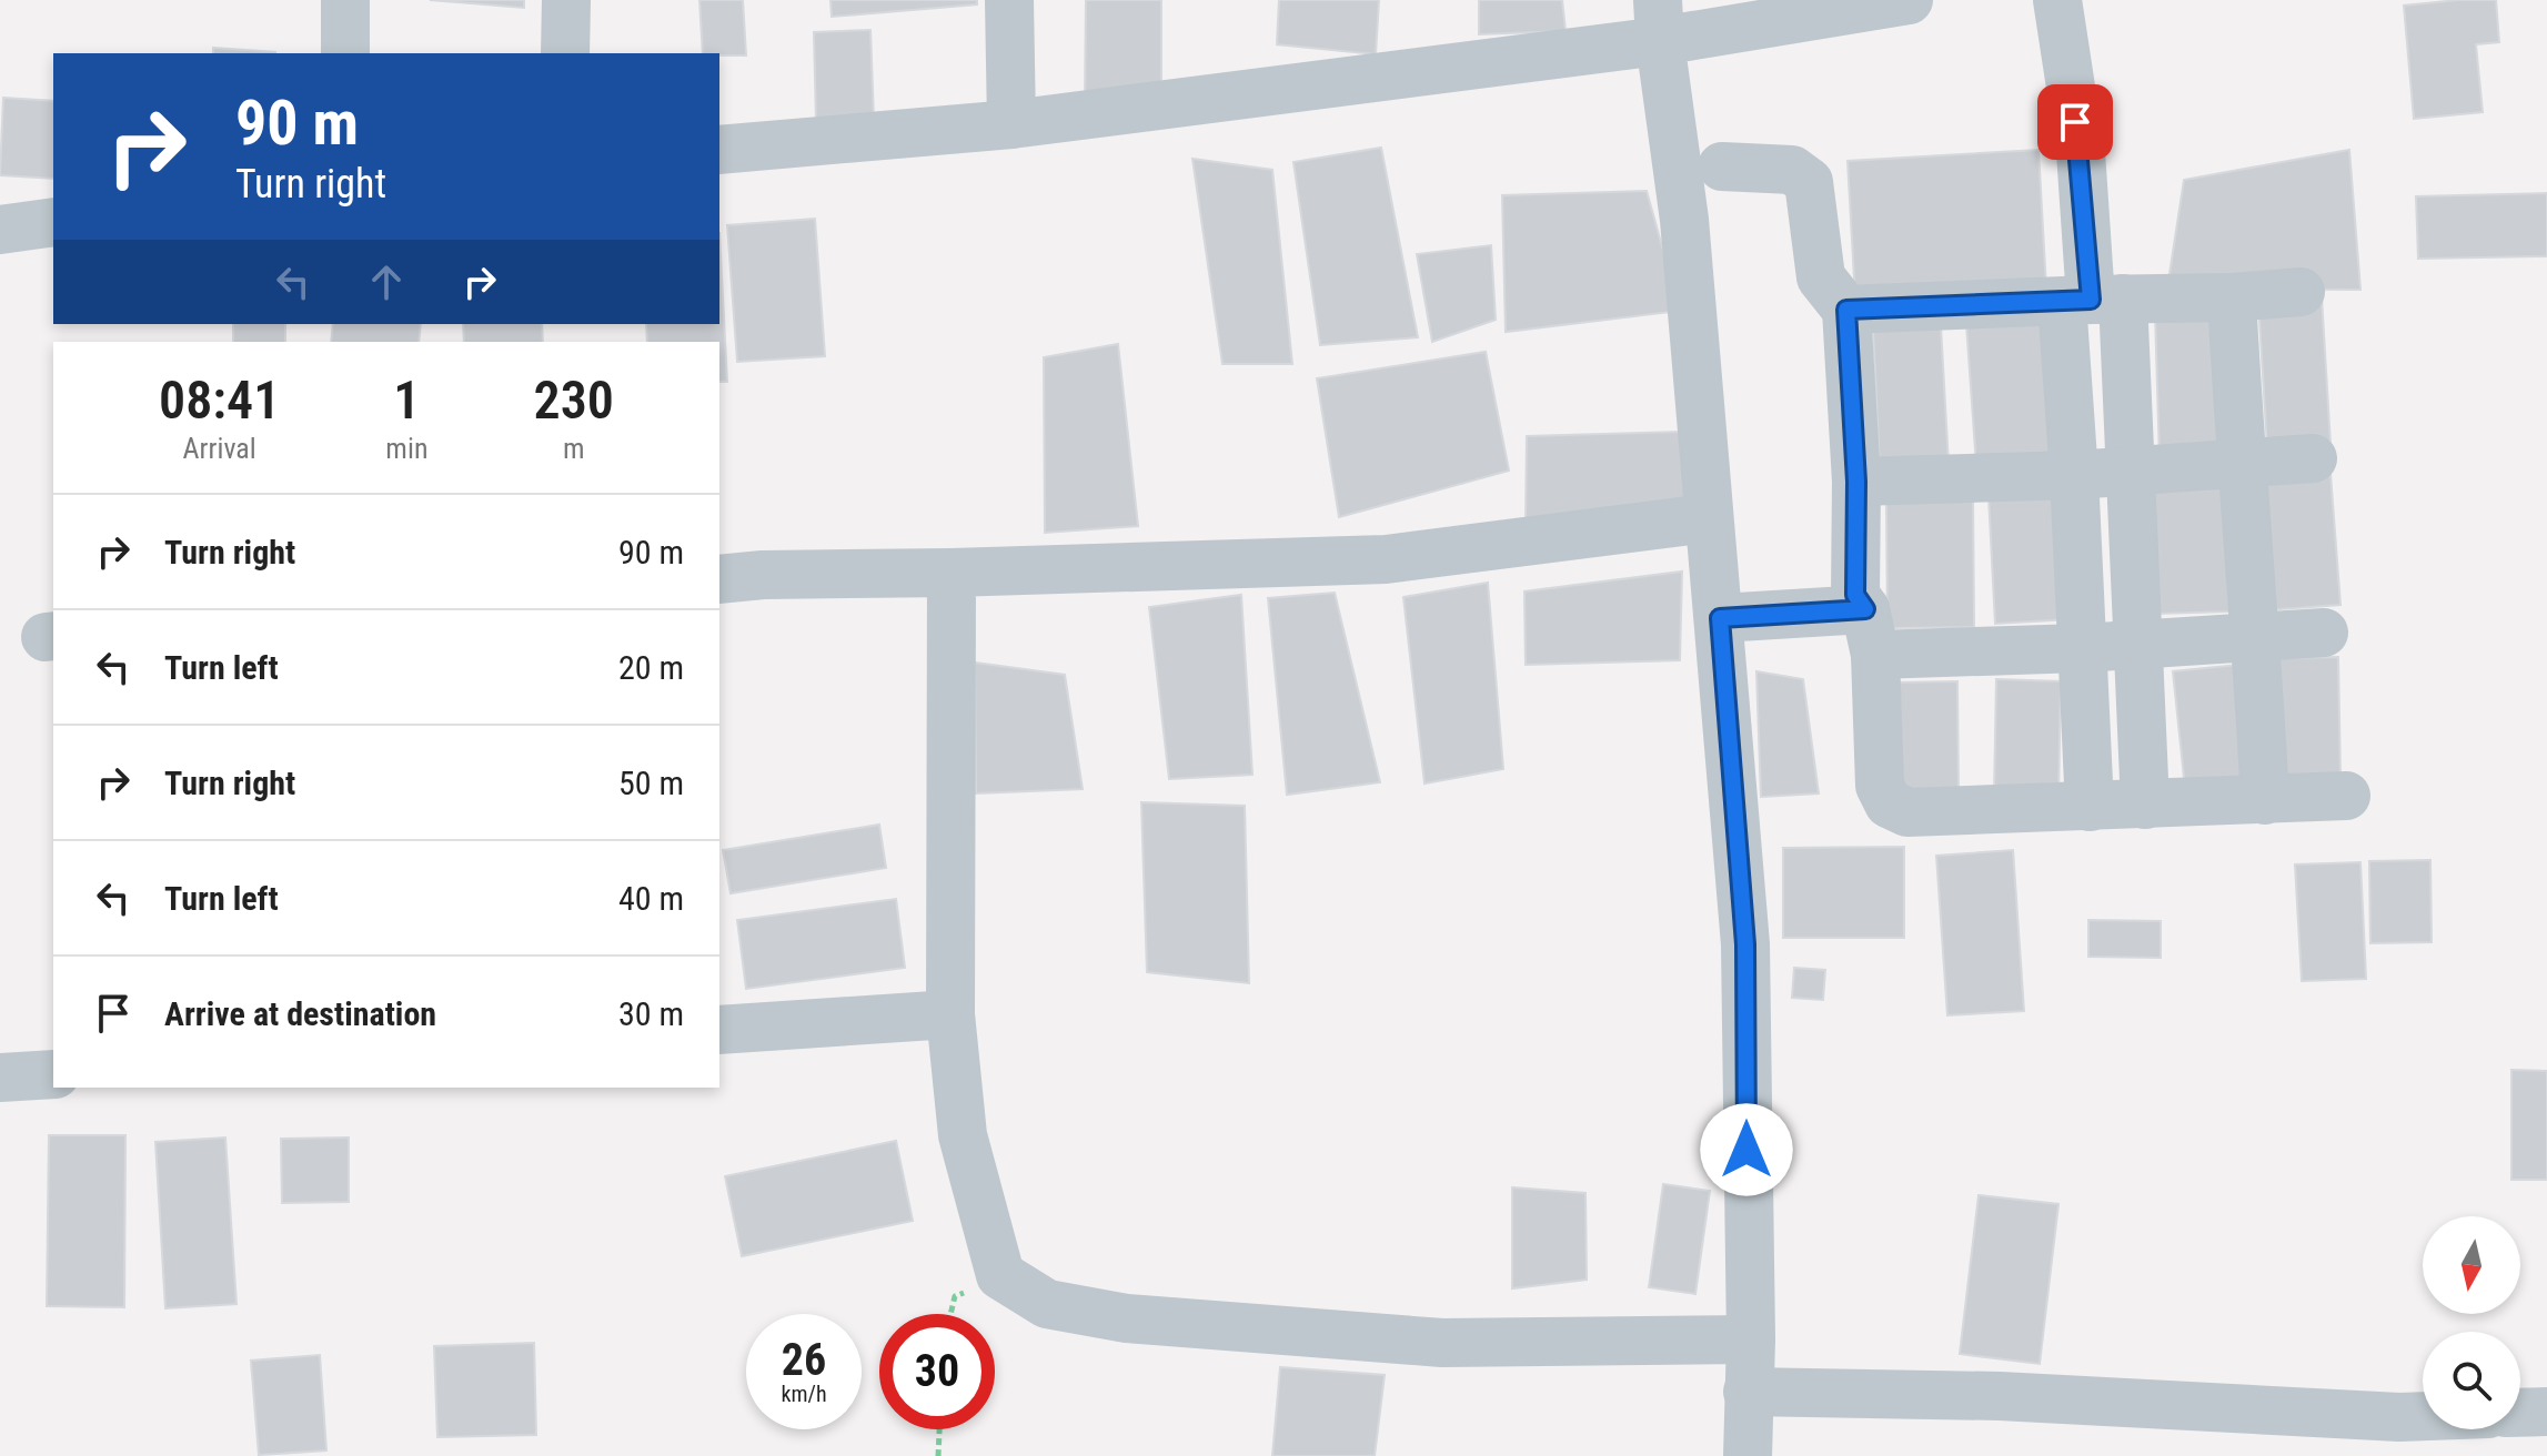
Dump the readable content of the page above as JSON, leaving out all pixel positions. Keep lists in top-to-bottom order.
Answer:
{
  "north": "bottom",
  "page": {
    "turn": ["90 m", "Turn right"],
    "eta": [
      "08:41",
      "Arrival",
      "1",
      "min",
      "230",
      "m"
    ],
    "list": [
      {
        "name": "Turn right",
        "value": "90 m"
      },
      {
        "name": "Turn left",
        "value": "20 m"
      },
      {
        "name": "Turn right",
        "value": "50 m"
      },
      {
        "name": "Turn left",
        "value": "40 m"
      },
      {
        "name": "Arrive at destination",
        "value": "30 m"
      }
    ],
    "speed": "26 km/h",
    "limit": "30"
  }
}
